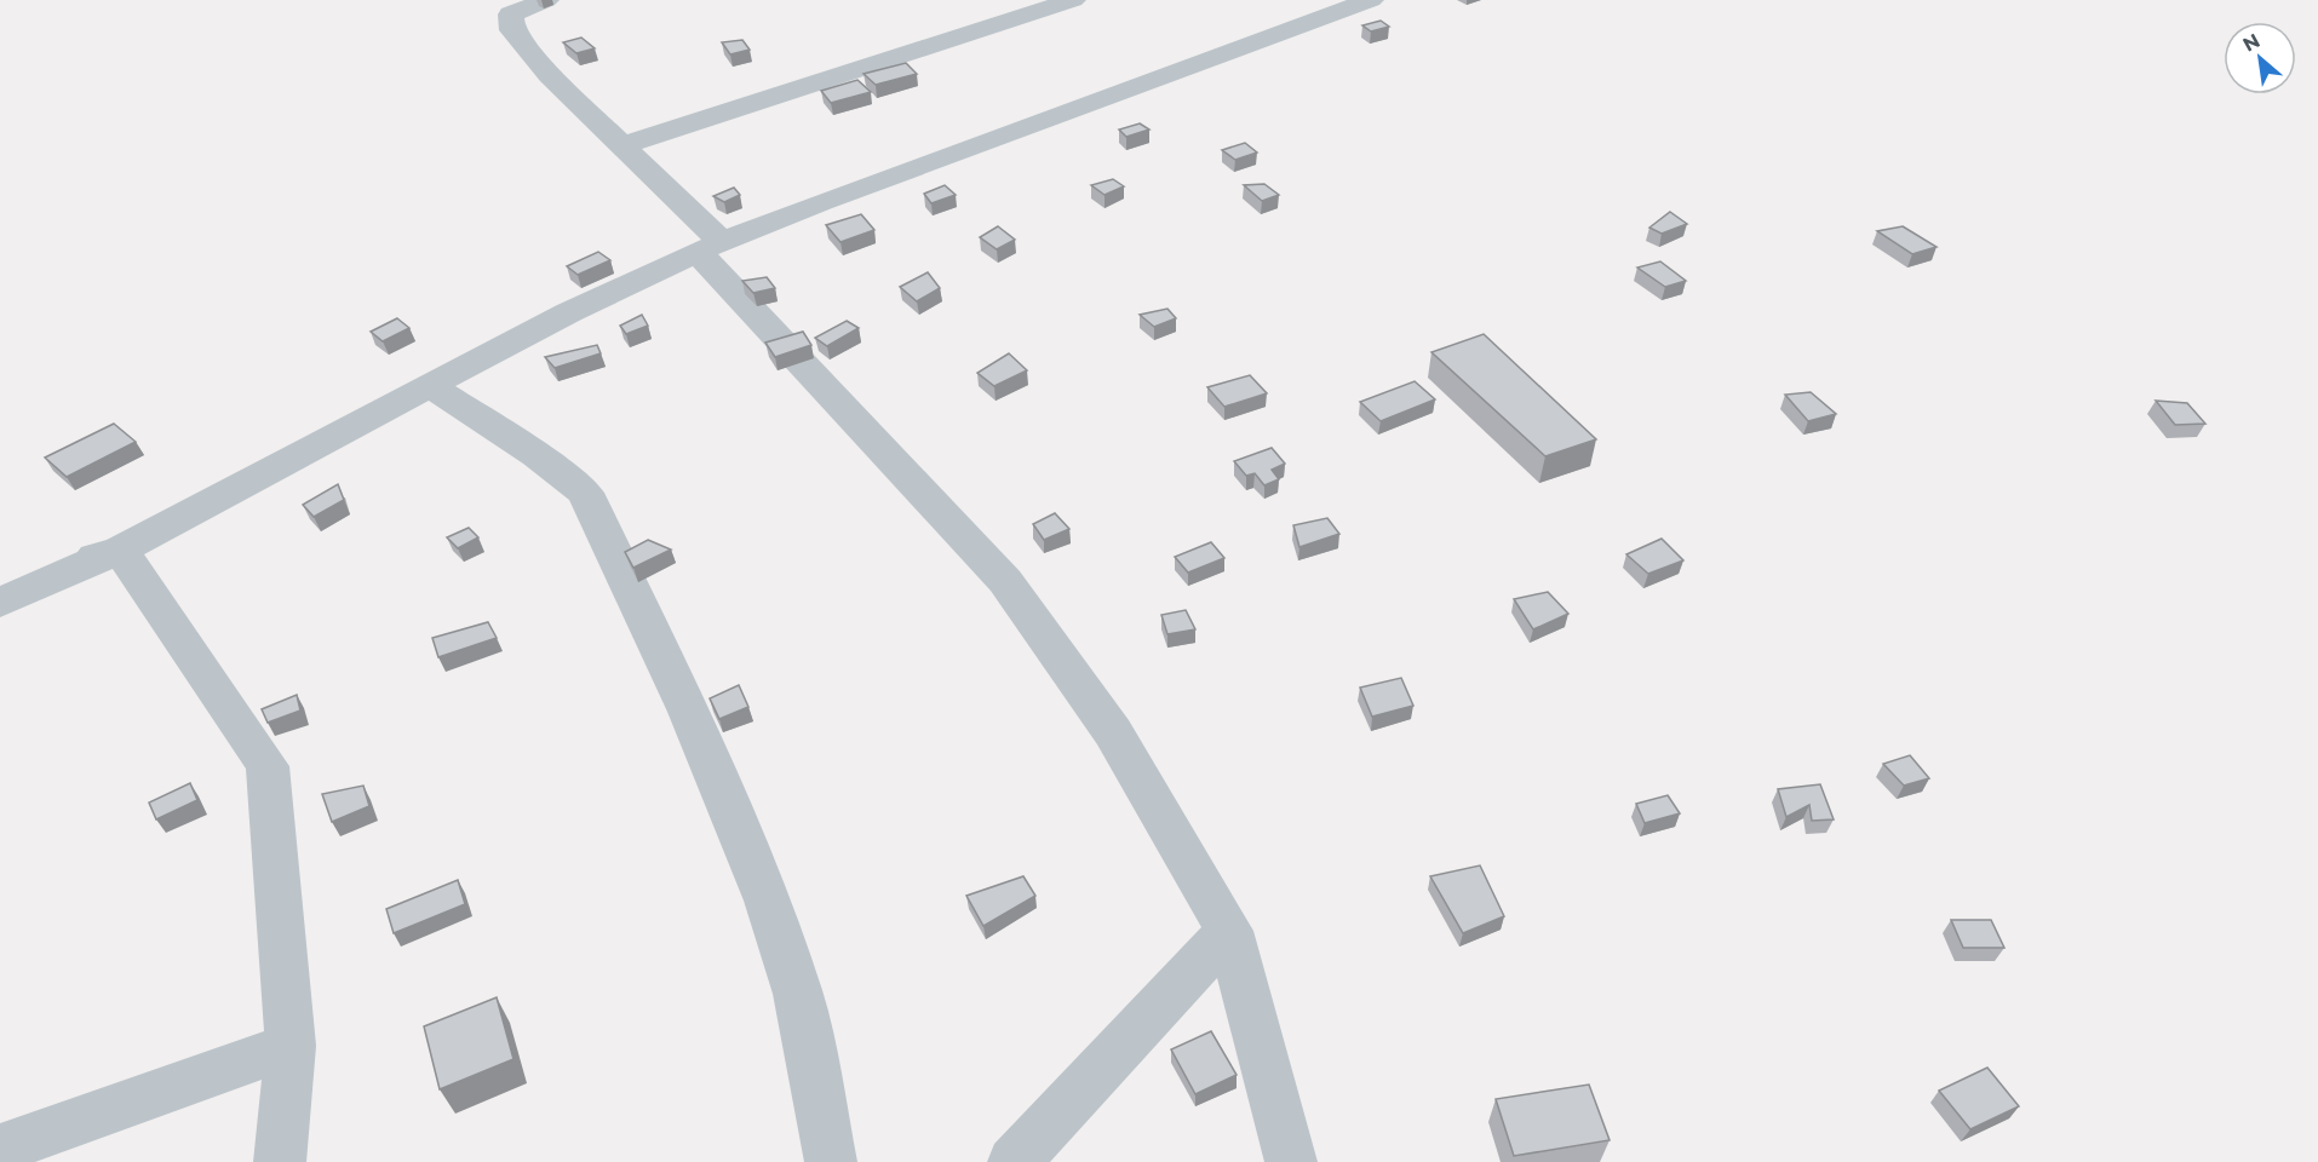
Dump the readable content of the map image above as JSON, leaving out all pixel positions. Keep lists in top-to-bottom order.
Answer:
{
  "north": "top left"
}
